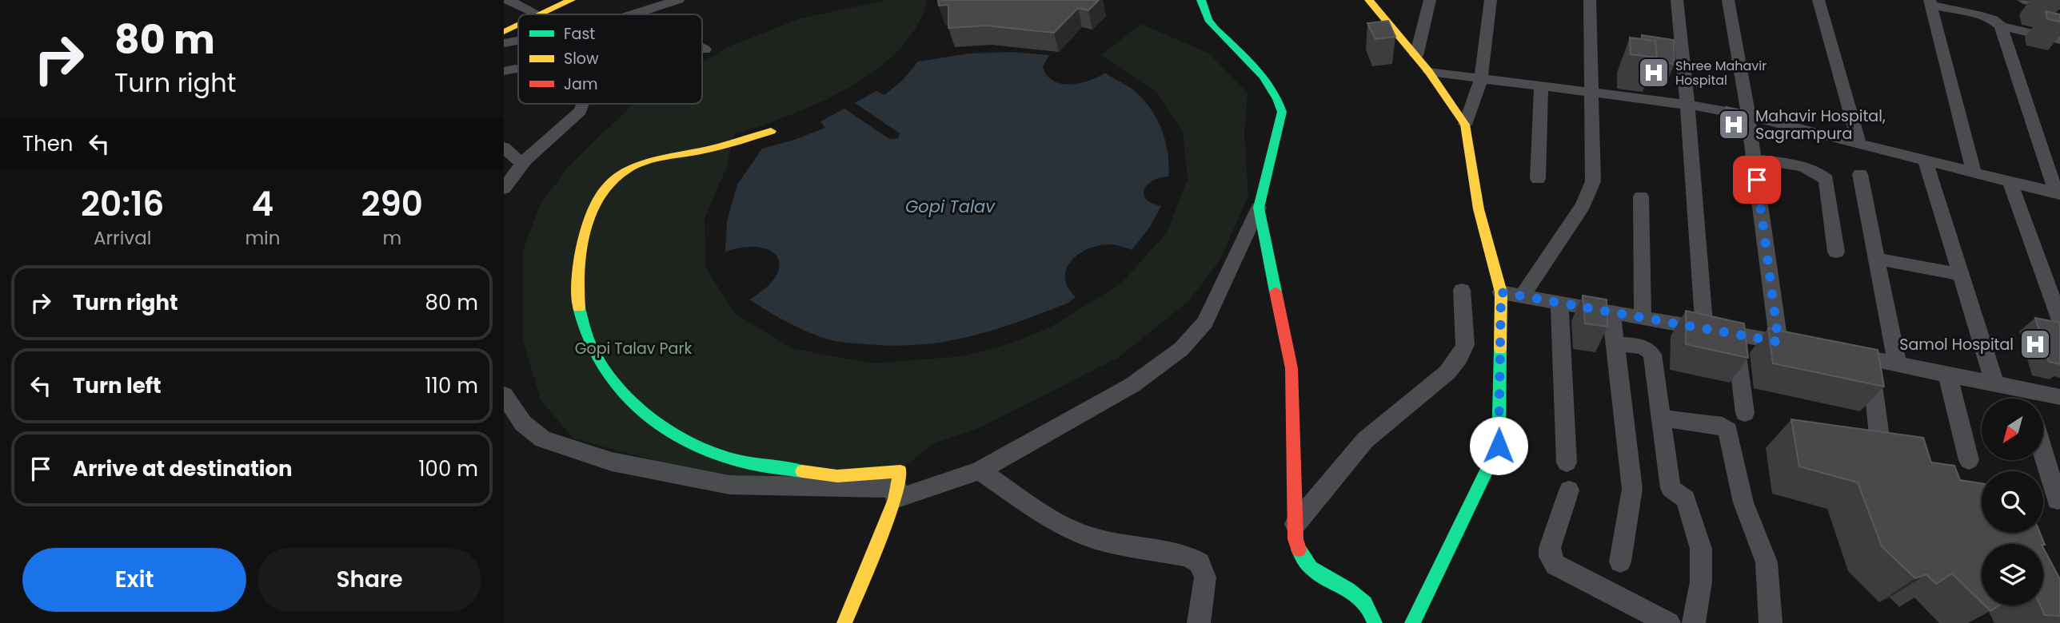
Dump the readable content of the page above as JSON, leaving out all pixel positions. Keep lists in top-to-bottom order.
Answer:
{
  "water": ["Gopi Talav"],
  "parks": ["Gopi Talav Park"],
  "places": {
    "hospital": ["Shree Mahavir Hospital", "Mahavir Hospital, Sagrampura", "Samol Hospital"]
  },
  "legend": ["Fast", "Slow", "Jam"],
  "north": "bottom left",
  "page": {
    "turn": ["80 m", "Turn right"],
    "then": "Then",
    "eta": [
      "20:16",
      "Arrival",
      "4",
      "min",
      "290",
      "m"
    ],
    "list": [
      {
        "name": "Turn right",
        "value": "80 m"
      },
      {
        "name": "Turn left",
        "value": "110 m"
      },
      {
        "name": "Arrive at destination",
        "value": "100 m"
      }
    ],
    "buttons": ["Exit", "Share"]
  }
}
